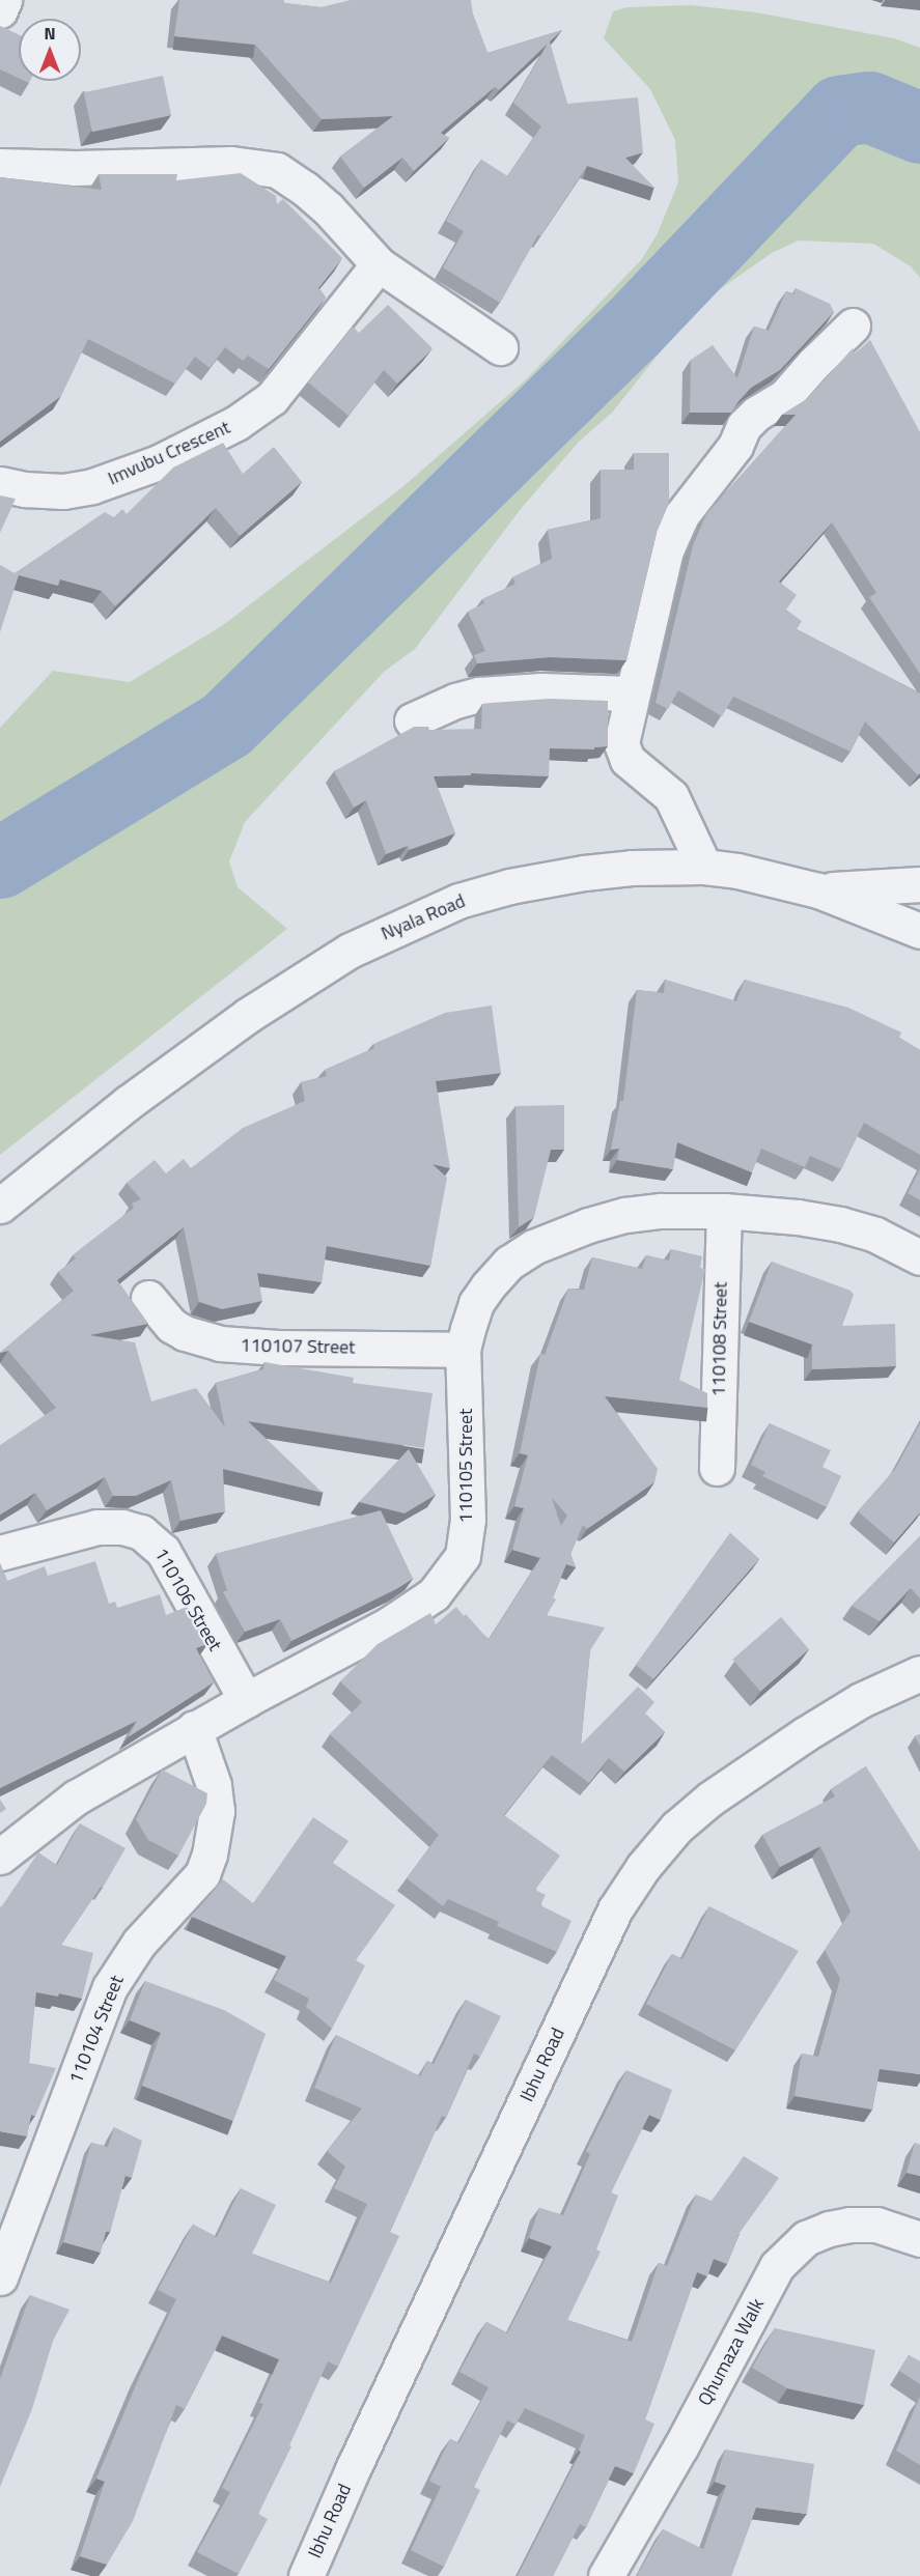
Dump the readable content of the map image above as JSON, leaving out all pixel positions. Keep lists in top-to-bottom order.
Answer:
{
  "streets": {
    "street": [
      "Imvubu Crescent",
      "Nyala Road",
      "110108 Street",
      "110107 Street",
      "110105 Street",
      "110106 Street",
      "110104 Street",
      "Ibhu Road",
      "Qhumaza Walk"
    ]
  },
  "crossings": [
    ["110108 Street", "110105 Street"],
    ["110107 Street", "110105 Street"],
    ["110105 Street", "110106 Street"],
    ["110105 Street", "110104 Street"]
  ],
  "north": "top"
}
